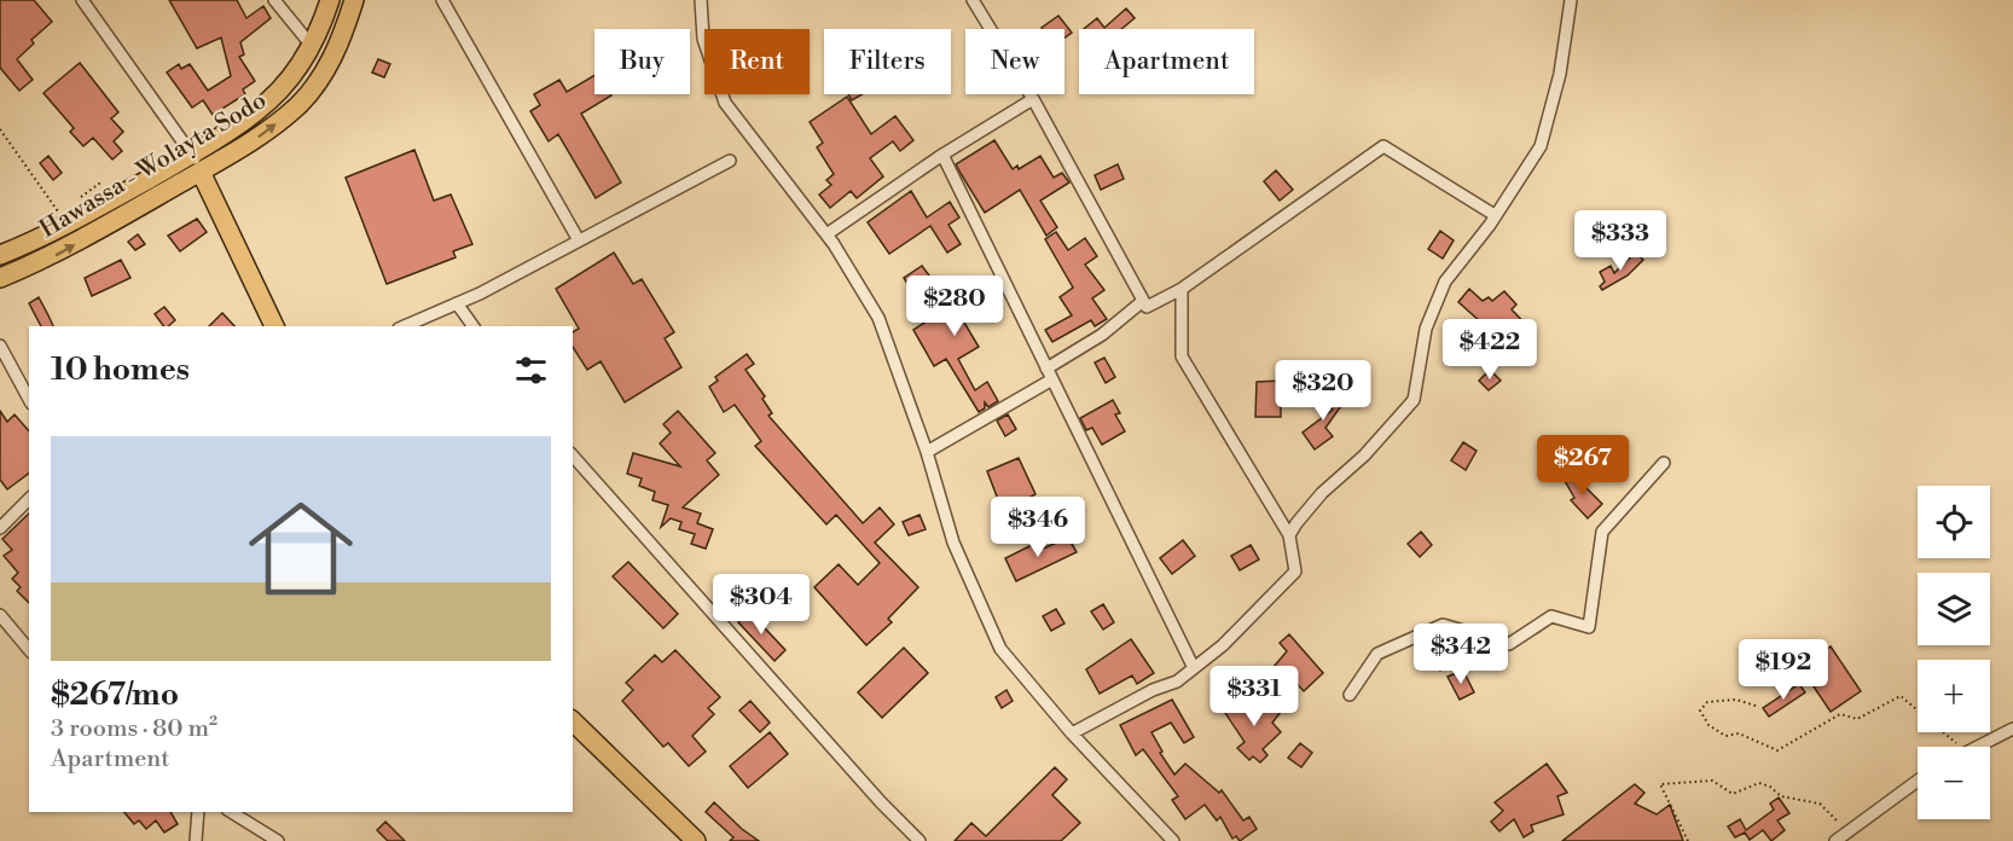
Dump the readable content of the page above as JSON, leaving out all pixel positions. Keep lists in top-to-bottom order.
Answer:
{
  "streets": {
    "main road": ["Hawassa - Wolayta Sodo"]
  },
  "page": {
    "chip": [
      "Buy",
      "Rent",
      "Filters",
      "New",
      "Apartment"
    ],
    "price": [
      "$333",
      "$280",
      "$422",
      "$320",
      "$267",
      "$346",
      "$304",
      "$342",
      "$192",
      "$331"
    ],
    "heading": "10 homes",
    "list": [
      {
        "name": "$267/mo",
        "note": "3 rooms · 80 m² · Apartment"
      }
    ],
    "map_buttons": ["+", "−"]
  }
}
